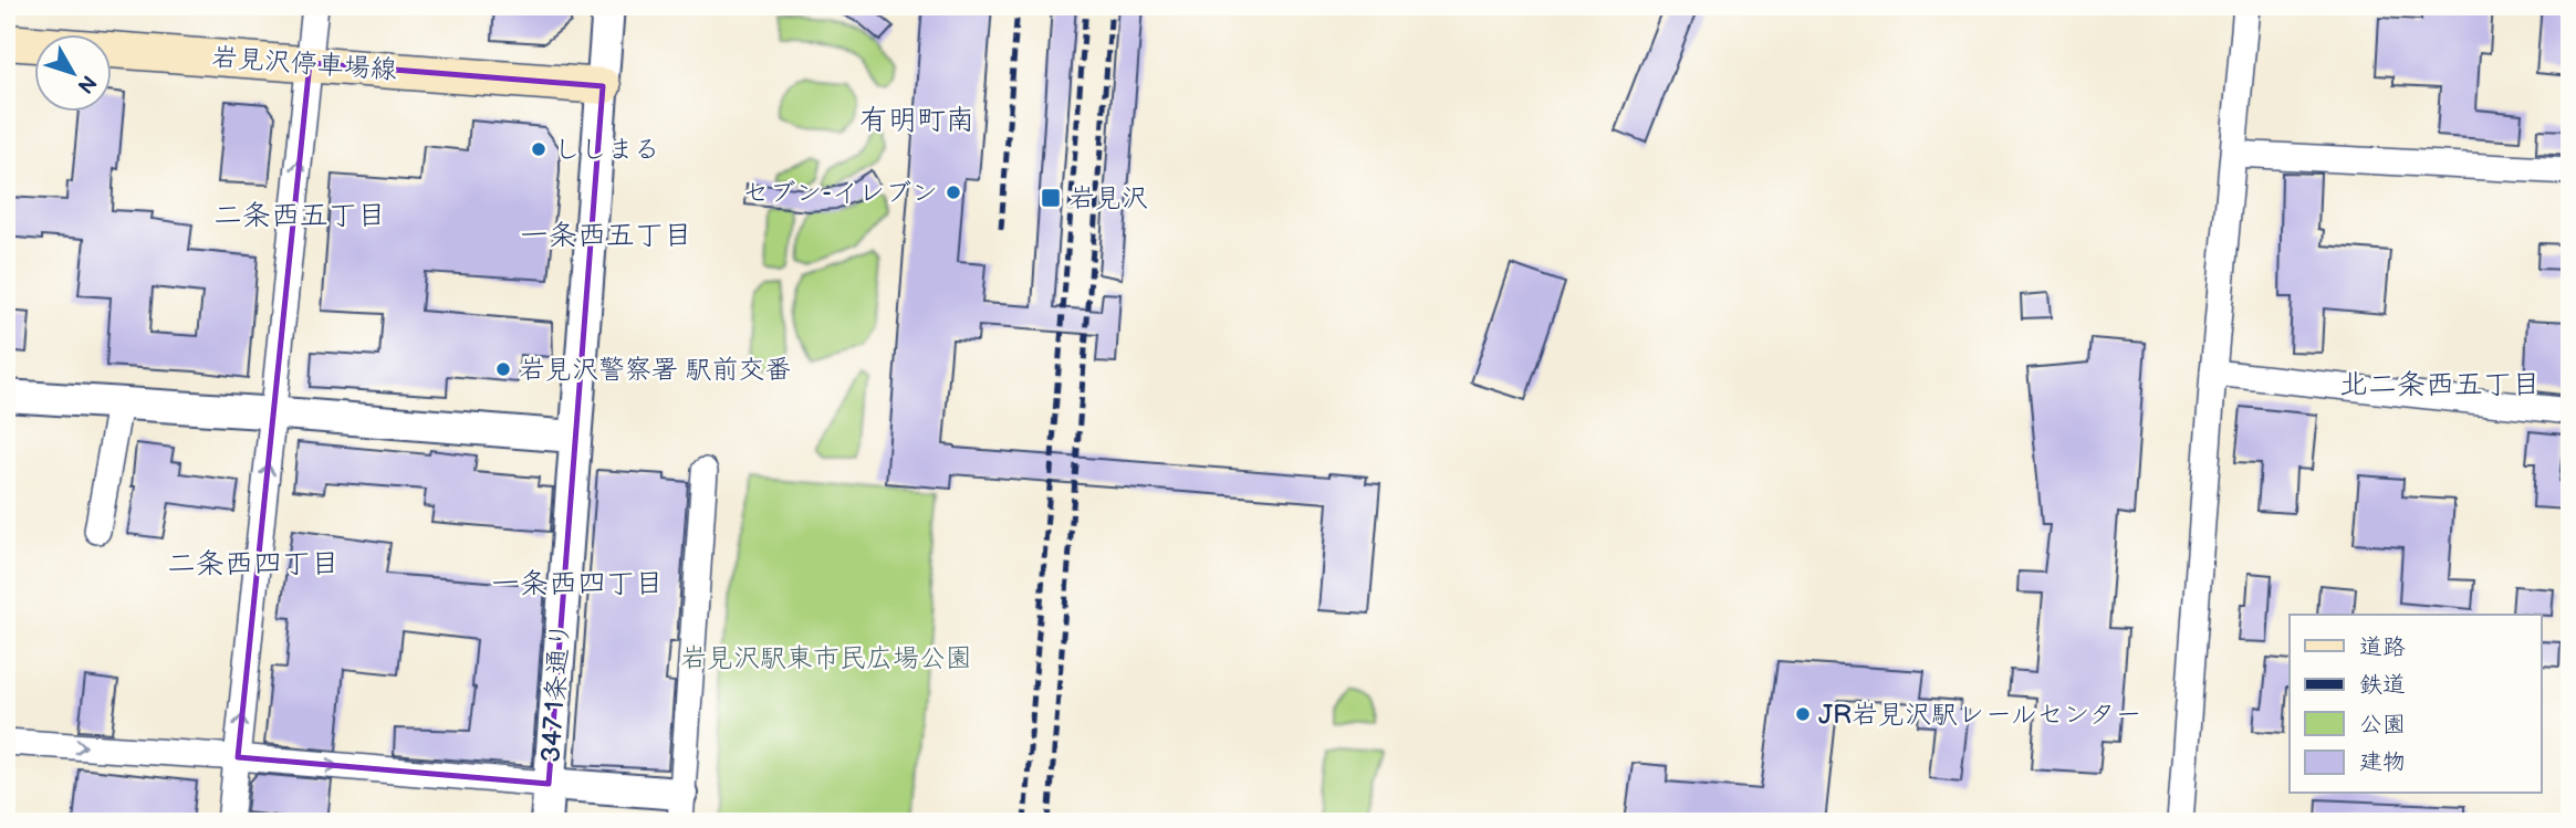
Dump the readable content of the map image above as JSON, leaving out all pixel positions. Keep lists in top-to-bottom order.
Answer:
{
  "streets": {
    "main road": ["岩見沢停車場線"],
    "street": ["347 1条通り"]
  },
  "crossings": [
    ["岩見沢停車場線", "347 1条通り"]
  ],
  "districts": [
    "有明町南",
    "二条西五丁目",
    "一条西五丁目",
    "北二条西五丁目",
    "二条西四丁目",
    "一条西四丁目"
  ],
  "parks": ["岩見沢駅東市民広場公園"],
  "places": {
    "other": [
      "ししまる",
      "セブン-イレブン",
      "岩見沢警察署 駅前交番",
      "JR岩見沢駅レールセンター"
    ],
    "transit": ["岩見沢"]
  },
  "legend": [
    "道路",
    "鉄道",
    "公園",
    "建物"
  ],
  "north": "bottom right"
}
